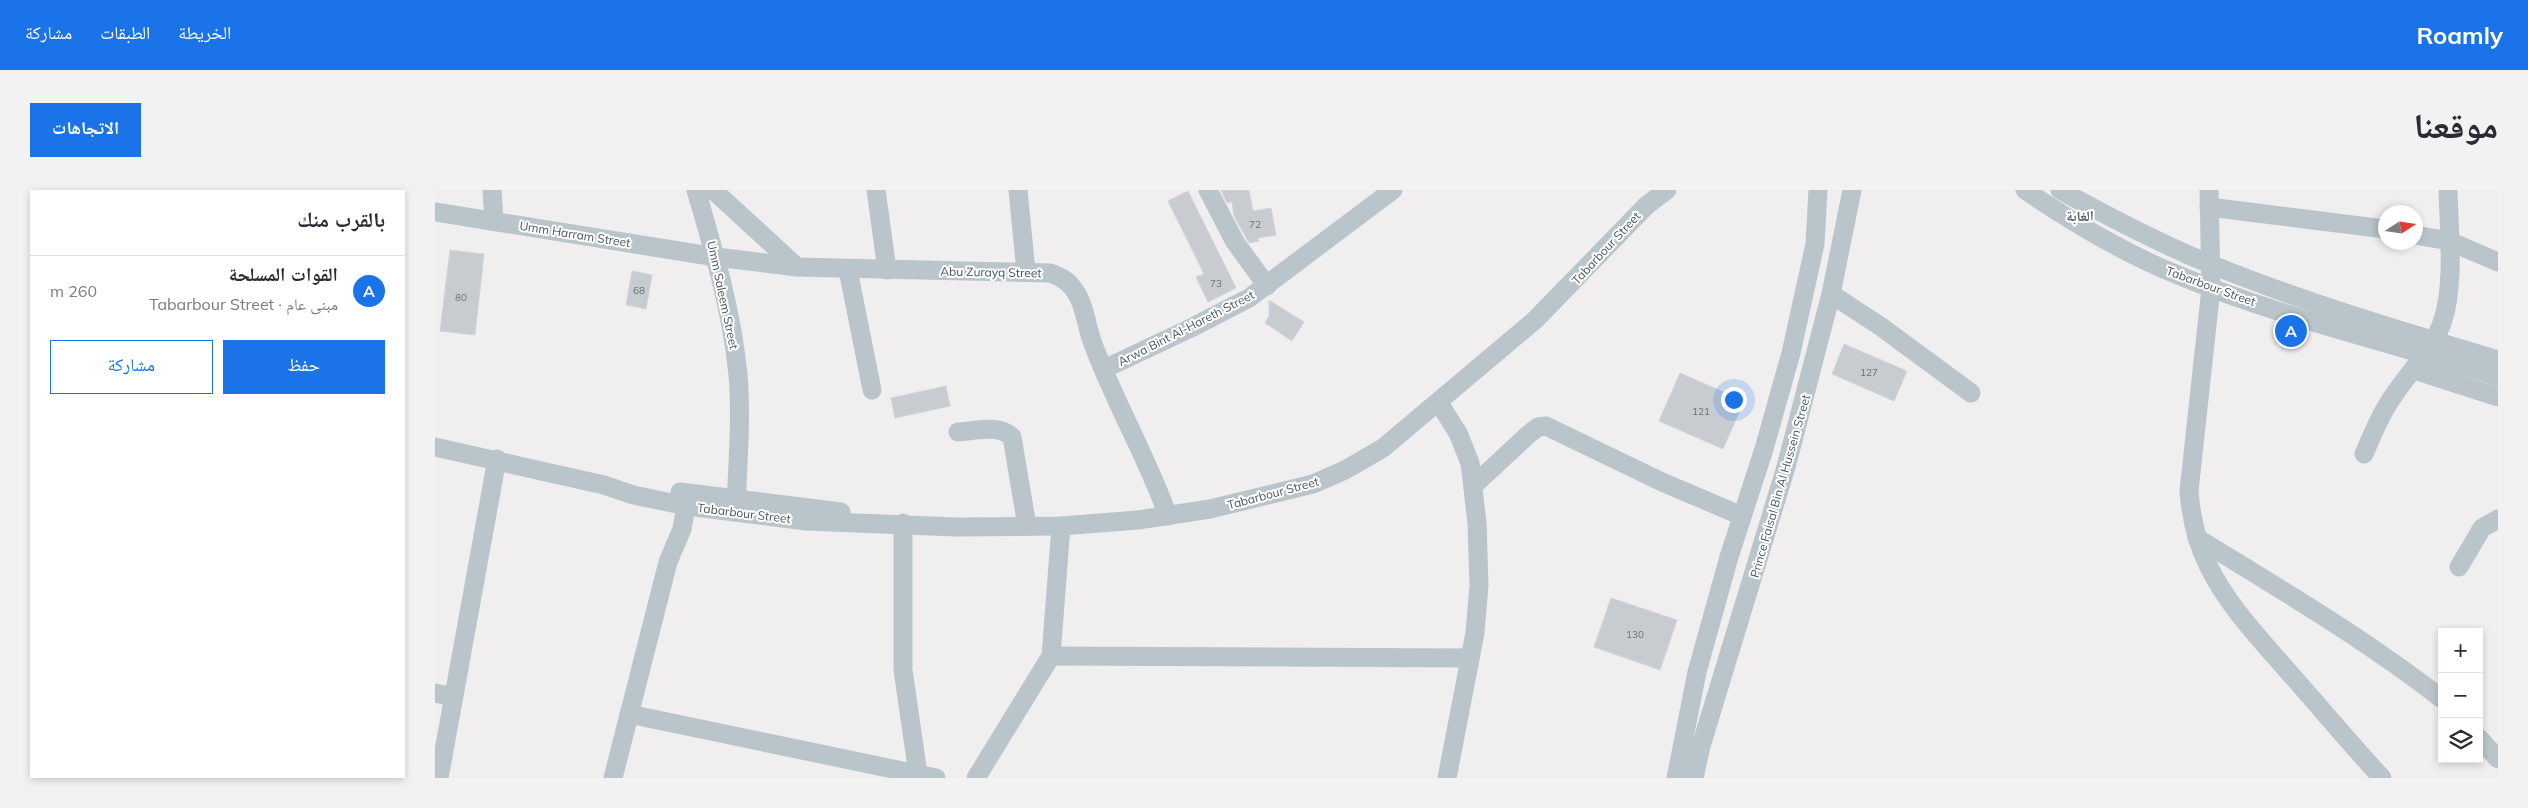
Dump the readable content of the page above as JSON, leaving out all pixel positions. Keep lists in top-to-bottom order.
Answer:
{
  "streets": {
    "street": [
      "Umm Harram Street",
      "Tabarbour Street",
      "Abu Zurayq Street",
      "Umm Saleem Street",
      "Arwa Bint Al-Hareth Street",
      "Prince Faisal Bin Al Hussein Street"
    ]
  },
  "crossings": [
    ["Umm Harram Street", "Abu Zurayq Street"],
    ["Umm Harram Street", "Umm Saleem Street"],
    ["Tabarbour Street", "Abu Zurayq Street"],
    ["Tabarbour Street", "Umm Saleem Street"],
    ["Abu Zurayq Street", "Umm Saleem Street"],
    ["Abu Zurayq Street", "Arwa Bint Al-Hareth Street"]
  ],
  "districts": ["الغابة"],
  "house_numbers": [
    "72",
    "73",
    "68",
    "80",
    "127",
    "121",
    "130"
  ],
  "north": "right",
  "page": {
    "header": "Roamly",
    "nav": ["الخريطة", "الطبقات", "مشاركة"],
    "title": "موقعنا",
    "buttons": [
      "الاتجاهات",
      ["حفظ", "مشاركة"]
    ],
    "heading": "بالقرب منك",
    "list": [
      {
        "mark": "A",
        "name": "القوات المسلحة",
        "note": "مبنى عام · Tabarbour Street",
        "value": "260 m"
      }
    ],
    "pins": "A",
    "map_buttons": ["+", "−"]
  }
}
